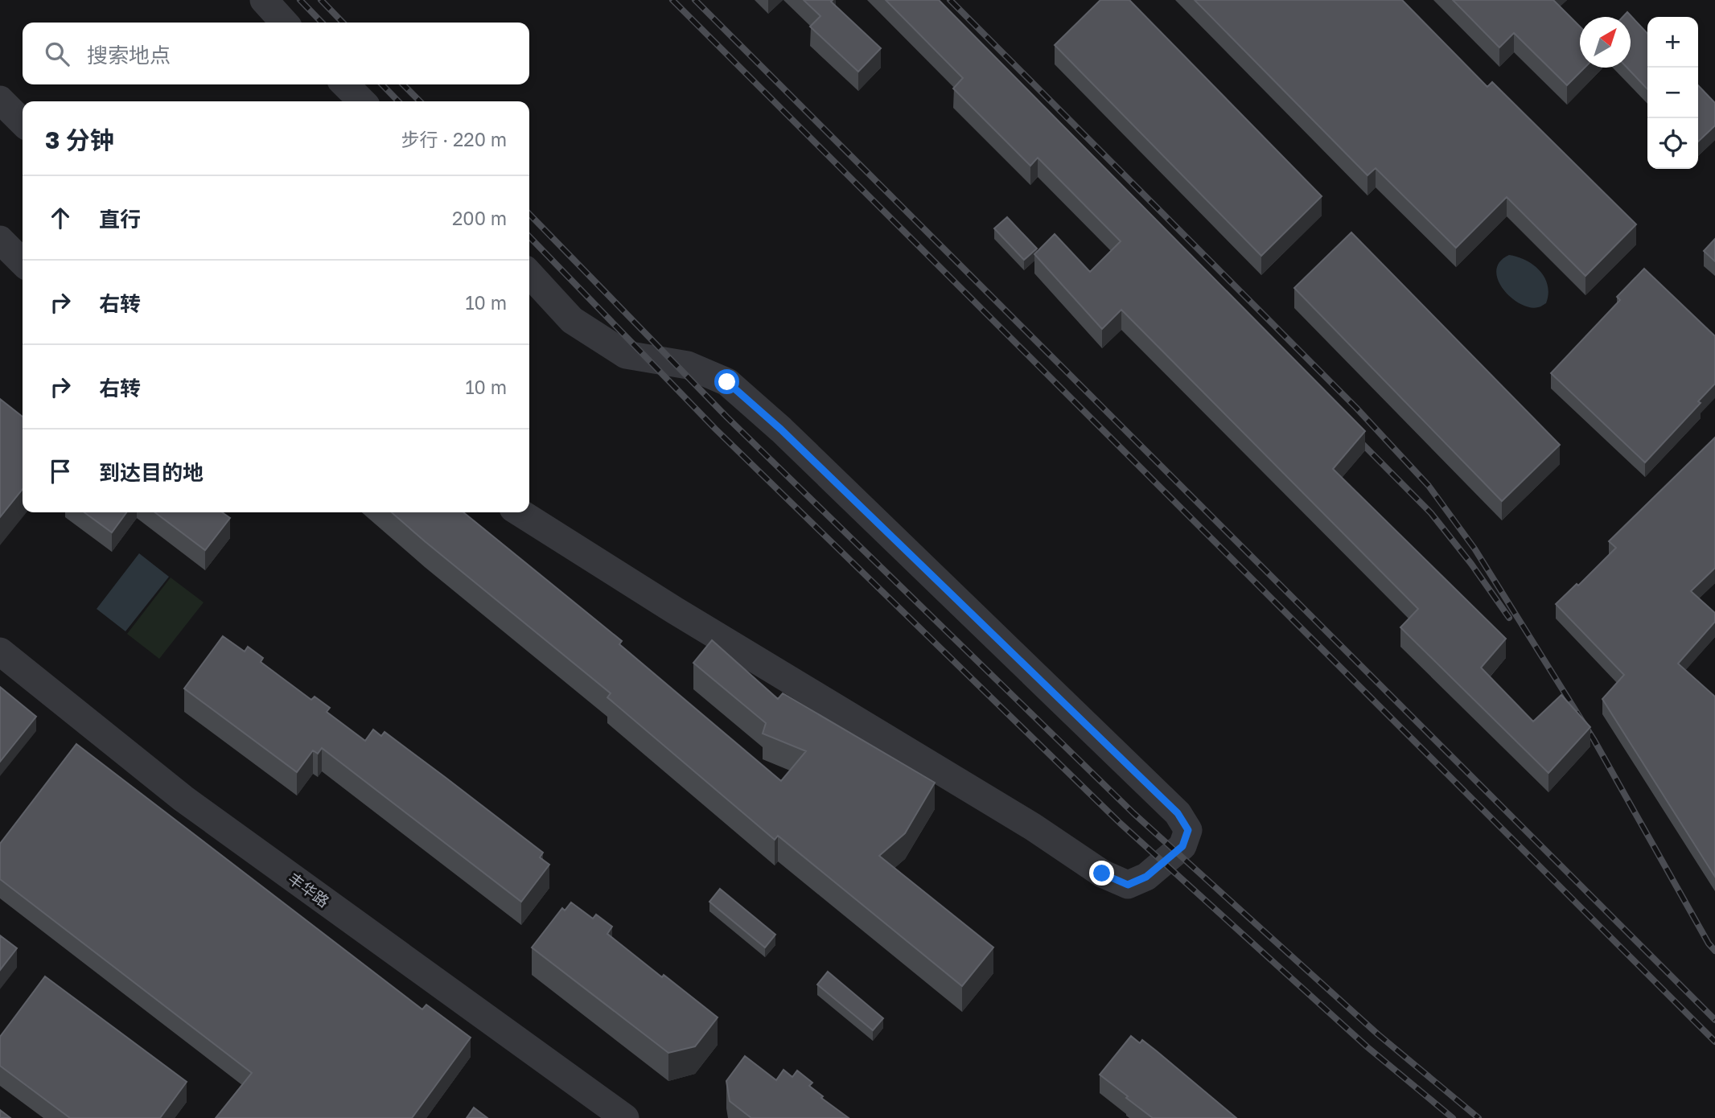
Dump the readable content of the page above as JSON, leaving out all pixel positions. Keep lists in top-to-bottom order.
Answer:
{
  "streets": {
    "street": ["丰华路"]
  },
  "north": "top right",
  "page": {
    "map_buttons": ["+", "−"],
    "search": "搜索地点",
    "heading": ["3 分钟", "步行 · 220 m"],
    "list": [
      ["直行", "200 m"],
      ["右转", "10 m"],
      ["右转", "10 m"],
      "到达目的地"
    ]
  }
}
